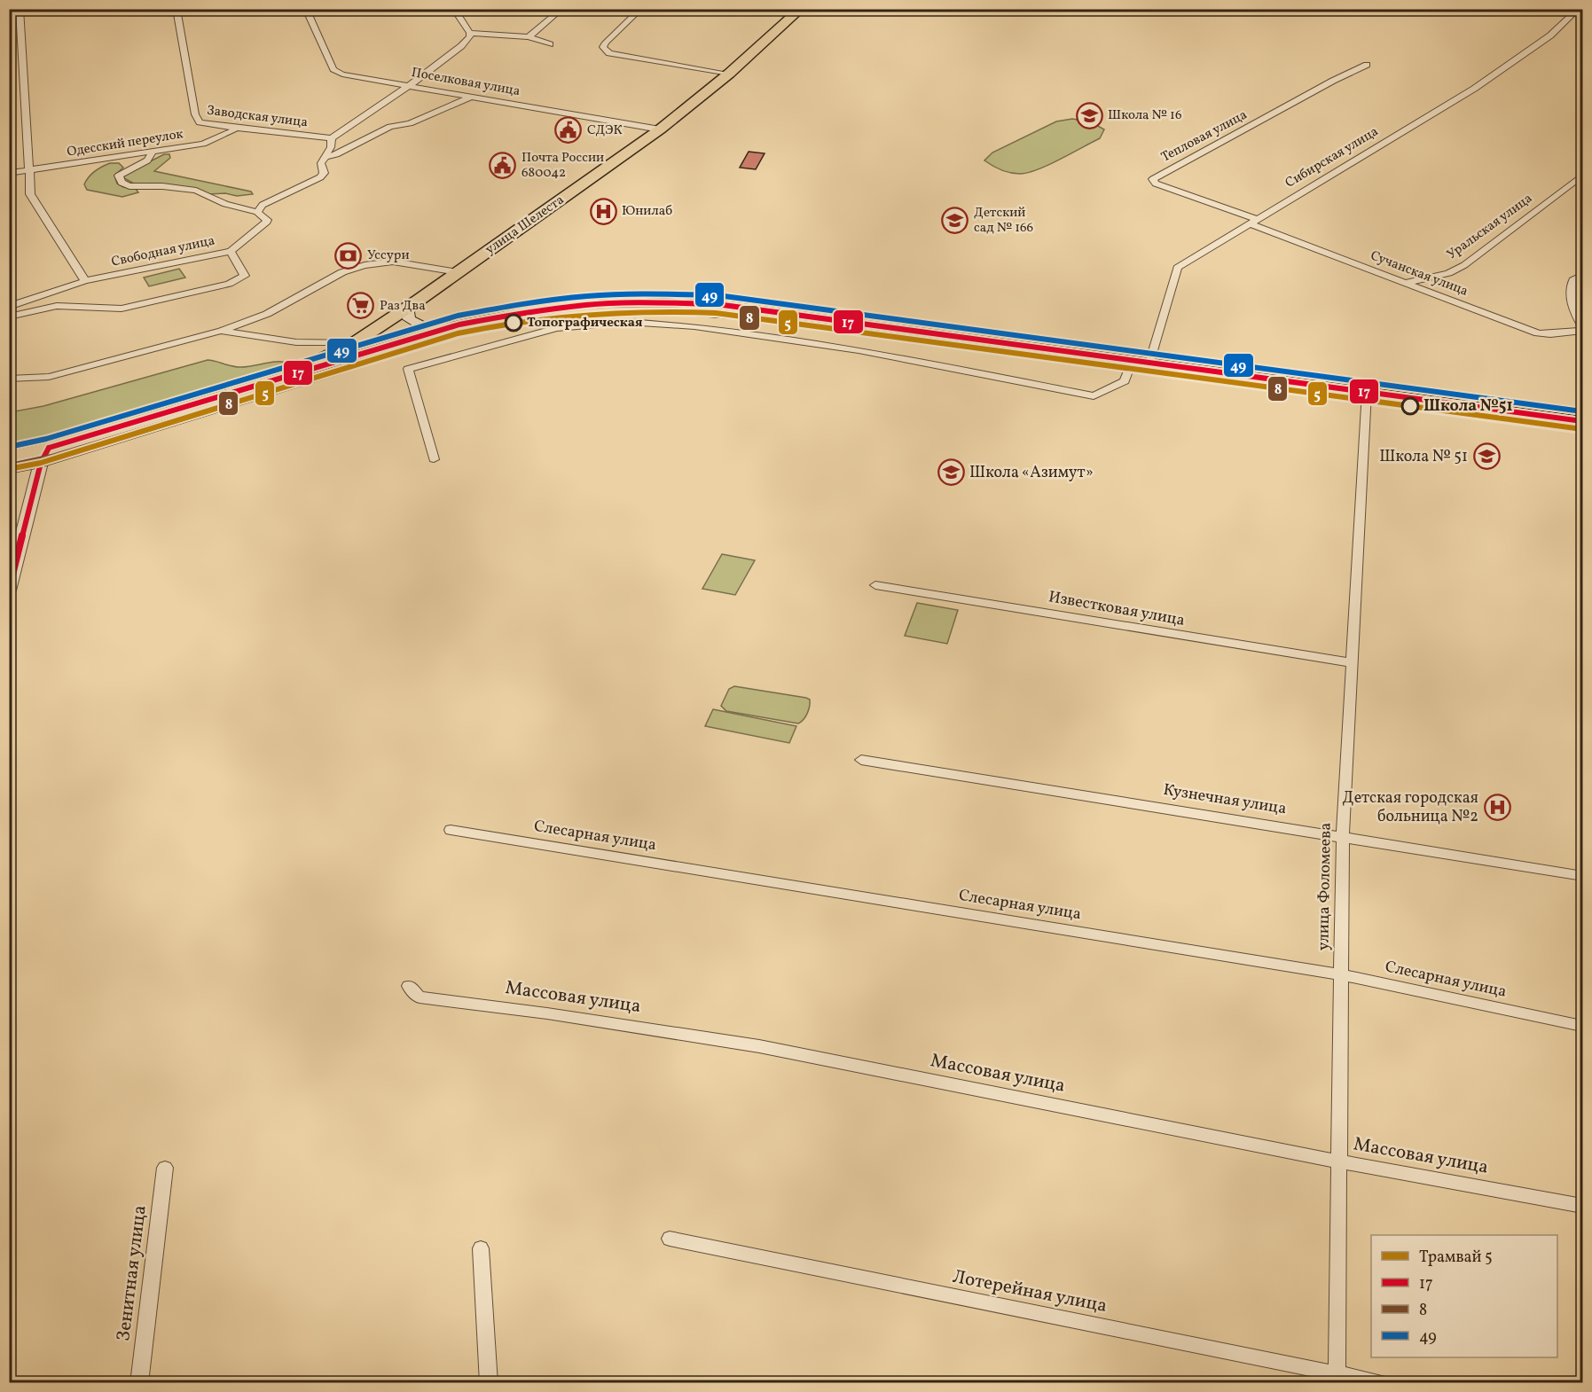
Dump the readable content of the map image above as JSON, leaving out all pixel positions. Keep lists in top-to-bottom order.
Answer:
{
  "streets": {
    "main road": ["улица Шелеста"],
    "street": [
      "Поселковая улица",
      "Заводская улица",
      "Тепловая улица",
      "Одесский переулок",
      "Сибирская улица",
      "Уральская улица",
      "Свободная улица",
      "Сучанская улица",
      "Известковая улица",
      "Кузнечная улица",
      "Слесарная улица",
      "улица Фоломеева",
      "Массовая улица",
      "Зенитная улица",
      "Лотерейная улица"
    ]
  },
  "crossings": [
    ["Поселковая улица", "улица Шелеста"],
    ["Заводская улица", "Одесский переулок"],
    ["Тепловая улица", "Сибирская улица"],
    ["Тепловая улица", "Сучанская улица"],
    ["Сибирская улица", "Сучанская улица"],
    ["Уральская улица", "Сучанская улица"],
    ["Известковая улица", "улица Фоломеева"],
    ["Кузнечная улица", "улица Фоломеева"],
    ["Слесарная улица", "улица Фоломеева"],
    ["улица Фоломеева", "Массовая улица"],
    ["улица Фоломеева", "Лотерейная улица"]
  ],
  "places": {
    "school or university": [
      "Школа № 16",
      "Детский сад № 166",
      "Школа № 51",
      "Школа «Азимут»"
    ],
    "public building": ["СДЭК", "Почта России 680042"],
    "hospital": ["Юнилаб", "Детская городская больница №2"],
    "bank": ["Уссури"],
    "supermarket": ["Раз Два"],
    "other": ["Топографическая", "Школа №51"]
  },
  "lines": [
    "transit line 49",
    "transit line 17",
    "tram line 5",
    "transit line 8"
  ],
  "legend": [
    "Трамвай 5",
    "17",
    "8",
    "49"
  ]
}
